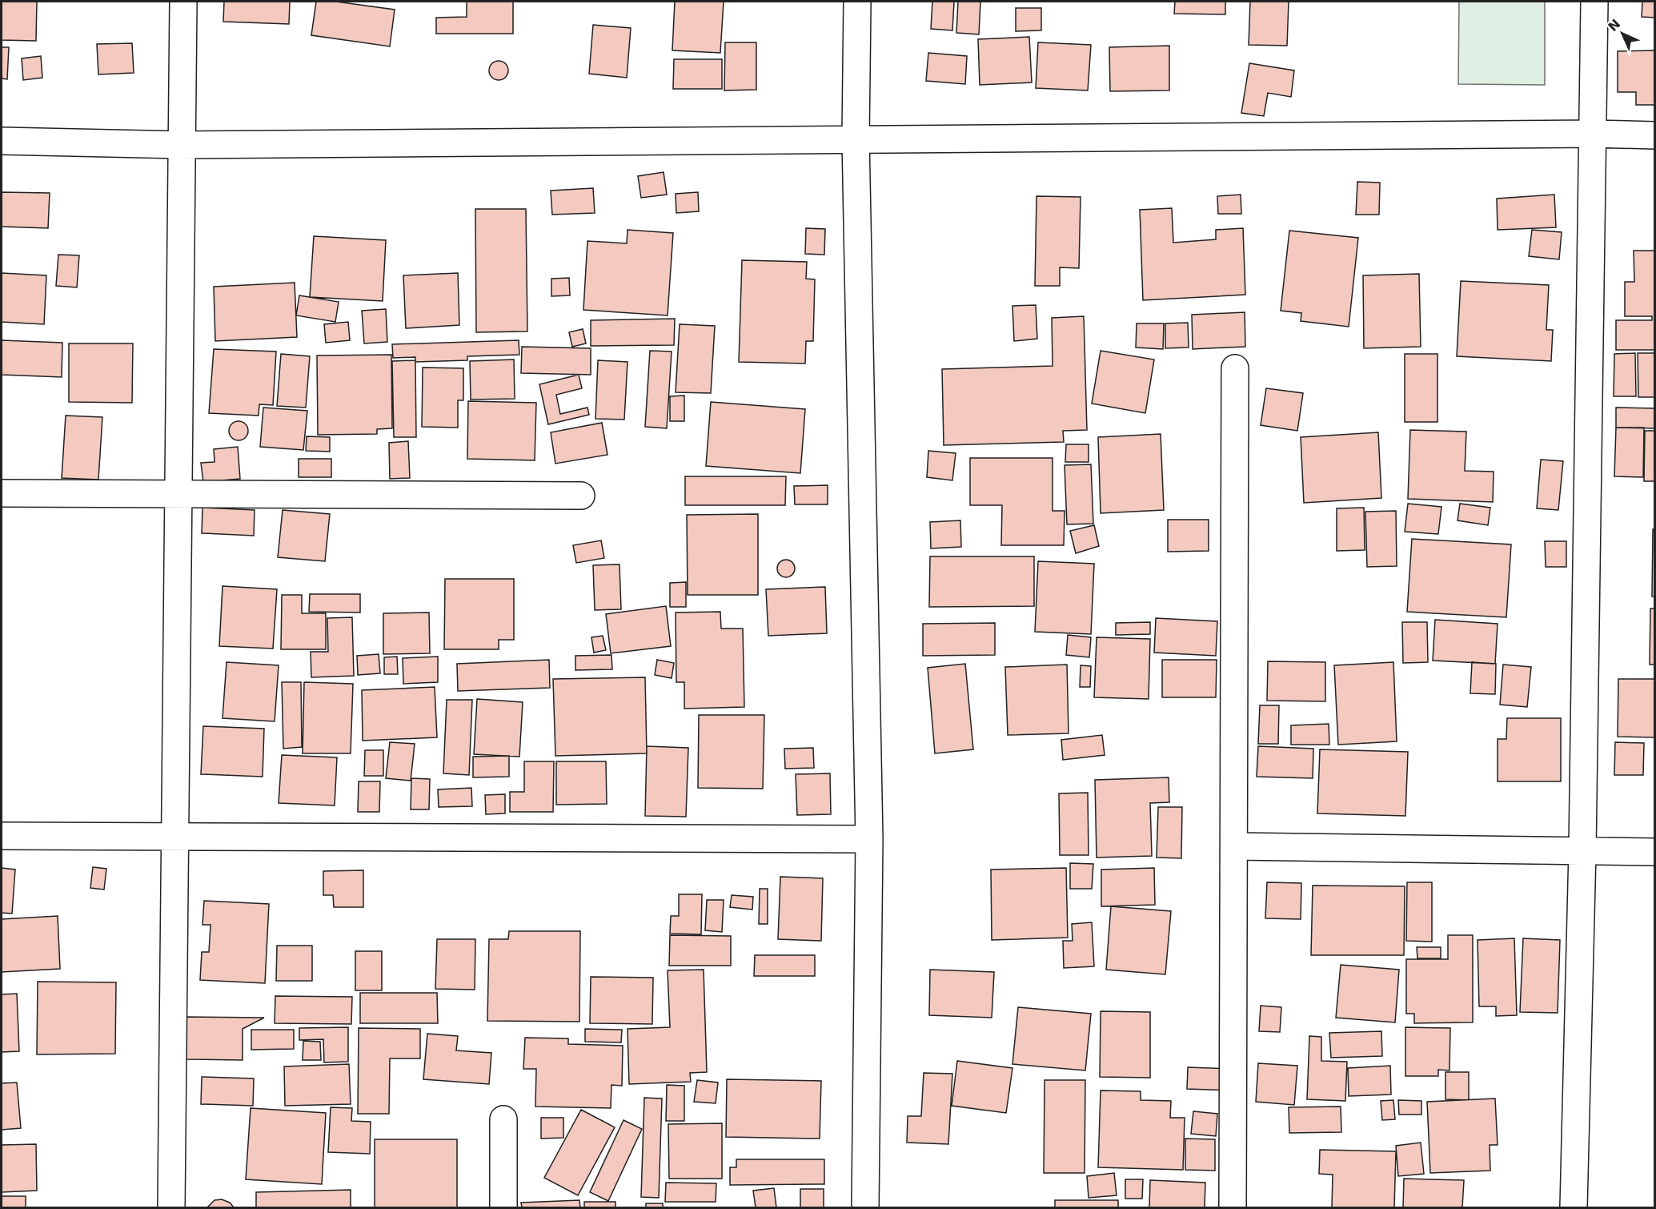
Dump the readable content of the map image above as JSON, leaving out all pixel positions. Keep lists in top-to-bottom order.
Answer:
{
  "north": "top left"
}
